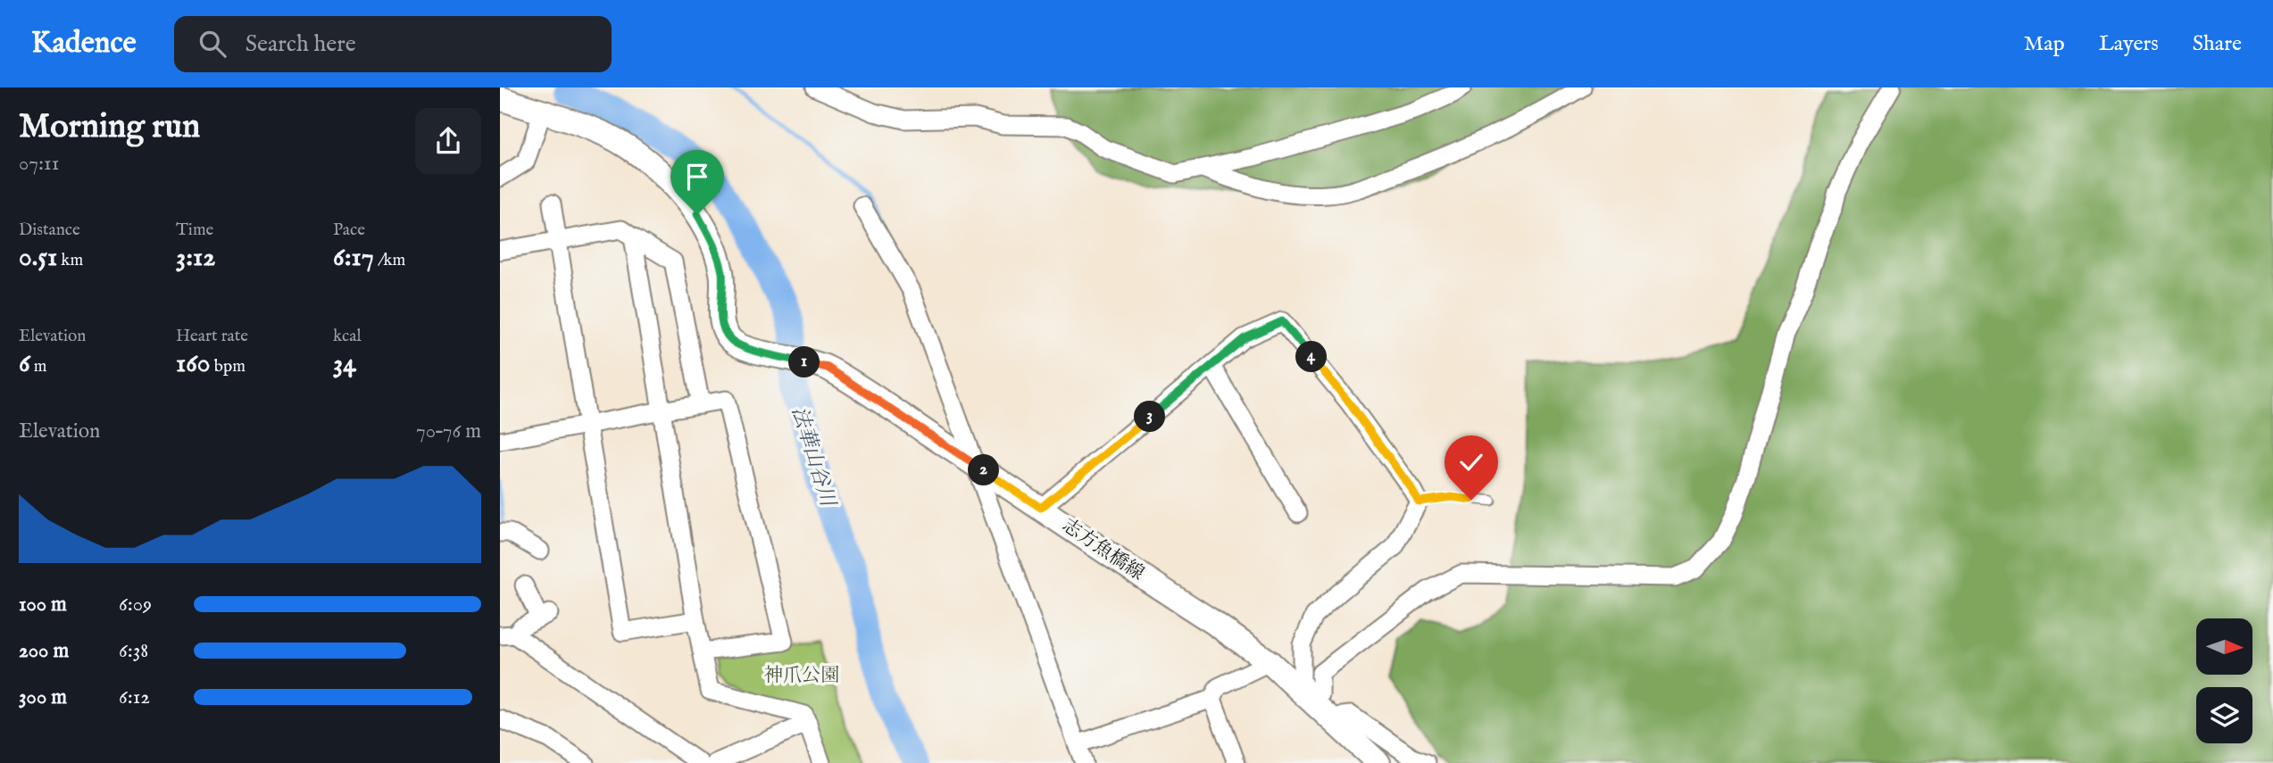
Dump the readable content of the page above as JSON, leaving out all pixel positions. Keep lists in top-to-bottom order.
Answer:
{
  "streets": {
    "main road": ["志方魚橋線"]
  },
  "water": ["法華山谷川"],
  "parks": ["神爪公園"],
  "north": "right",
  "page": {
    "header": "Kadence",
    "search": "Search here",
    "nav": ["Map", "Layers", "Share"],
    "heading": ["Morning run", "07:11"],
    "stats": [
      ["Distance", "0.51 km"],
      ["Time", "3:12"],
      ["Pace", "6:17 /km"],
      ["Elevation", "6 m"],
      ["Heart rate", "160 bpm"],
      ["kcal", "34"]
    ],
    "pins": [
      "4",
      "1",
      "3",
      "2"
    ],
    "chart": ["Elevation", "70–76 m"],
    "list": [
      {
        "name": "100 m",
        "note": "6:09"
      },
      {
        "name": "200 m",
        "note": "6:38"
      },
      {
        "name": "300 m",
        "note": "6:12"
      }
    ]
  }
}
